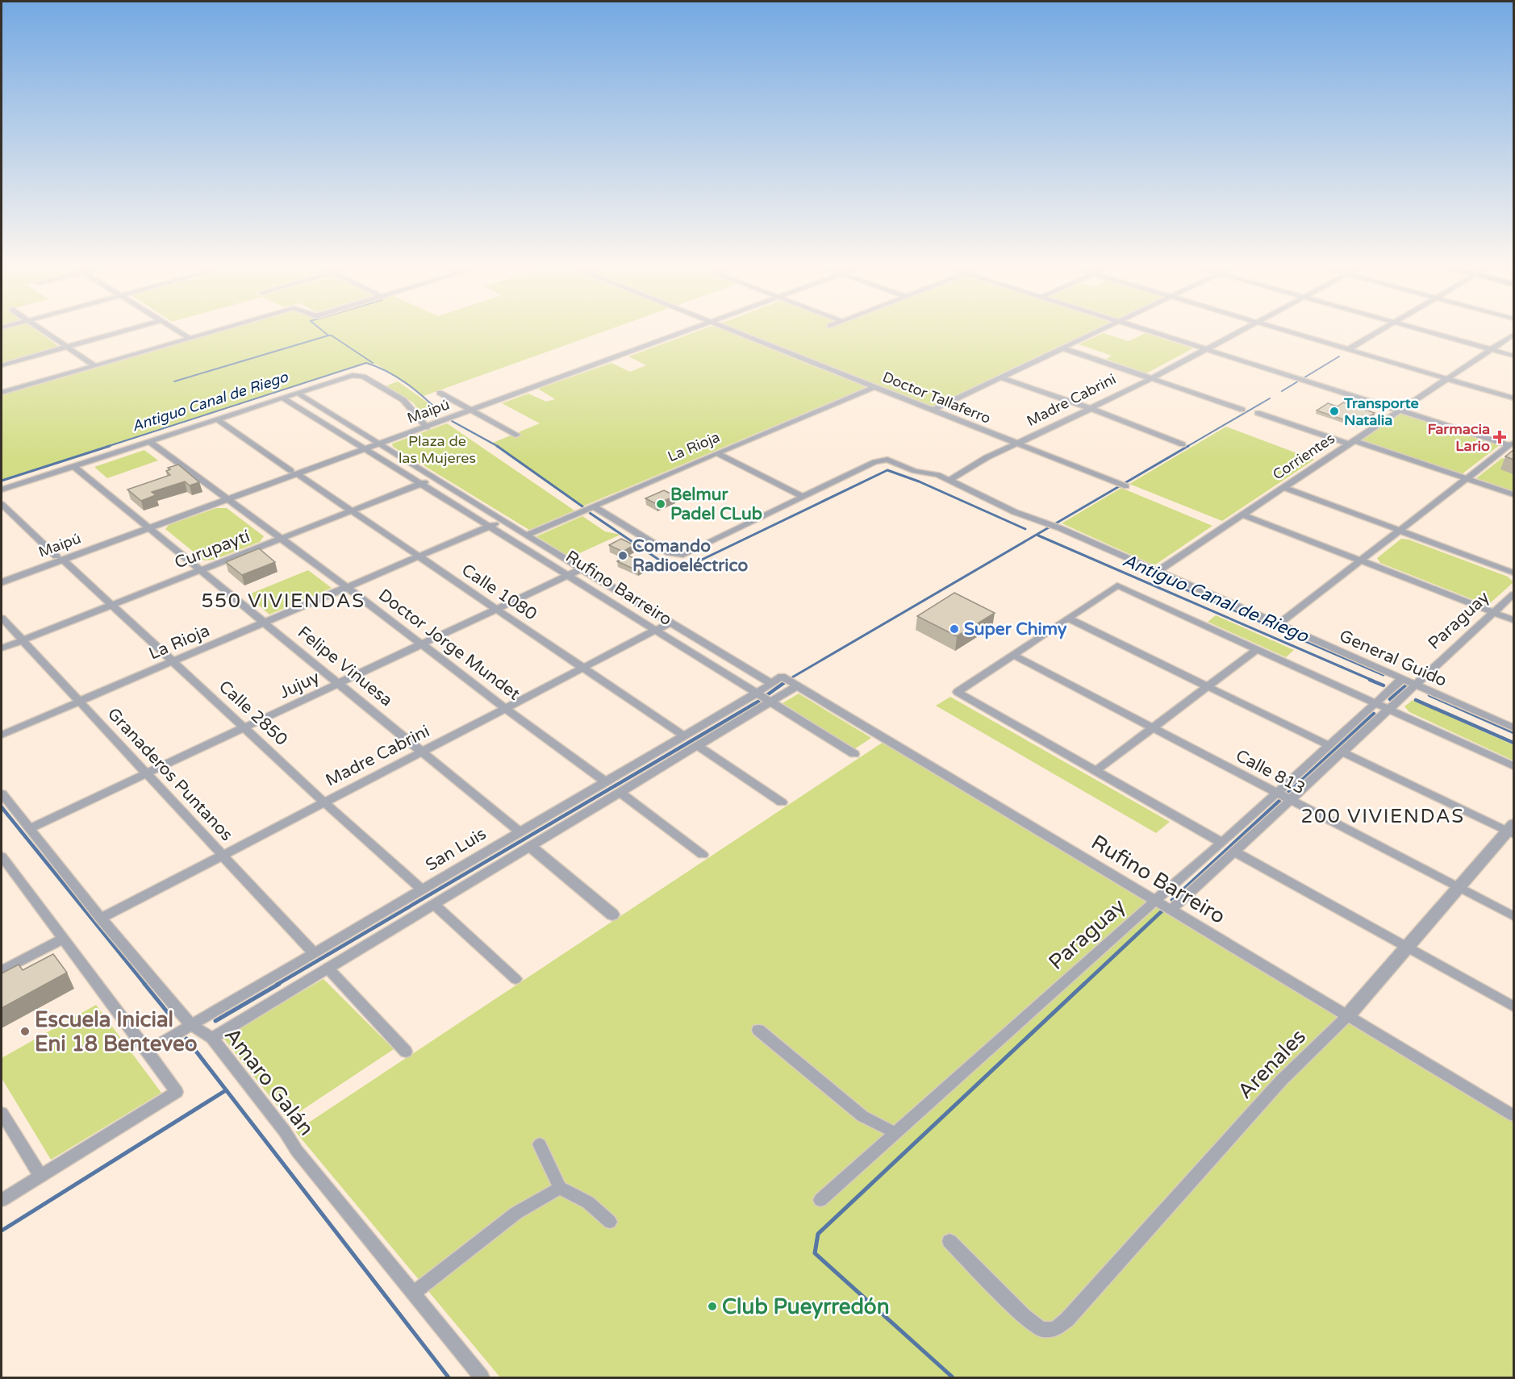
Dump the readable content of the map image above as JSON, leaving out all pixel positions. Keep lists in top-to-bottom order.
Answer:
{
  "streets": {
    "street": [
      "Doctor Tallaferro",
      "Madre Cabrini",
      "Maipú",
      "La Rioja",
      "Corrientes",
      "Curupaytí",
      "Rufino Barreiro",
      "Calle 1080",
      "Paraguay",
      "Doctor Jorge Mundet",
      "General Guido",
      "Felipe Vinuesa",
      "Jujuy",
      "Calle 2850",
      "Calle 813",
      "Granaderos Puntanos",
      "San Luis",
      "Arenales",
      "Amaro Galán"
    ]
  },
  "crossings": [
    ["Doctor Tallaferro", "Madre Cabrini"],
    ["Doctor Tallaferro", "La Rioja"],
    ["Madre Cabrini", "Rufino Barreiro"],
    ["Madre Cabrini", "Calle 1080"],
    ["Madre Cabrini", "Doctor Jorge Mundet"],
    ["Madre Cabrini", "General Guido"],
    ["Madre Cabrini", "Felipe Vinuesa"],
    ["Madre Cabrini", "Calle 2850"],
    ["Madre Cabrini", "Granaderos Puntanos"],
    ["Madre Cabrini", "Amaro Galán"],
    ["Maipú", "Rufino Barreiro"],
    ["Maipú", "Calle 1080"],
    ["Maipú", "Doctor Jorge Mundet"],
    ["Maipú", "Felipe Vinuesa"],
    ["Maipú", "Calle 2850"],
    ["La Rioja", "Rufino Barreiro"],
    ["La Rioja", "Calle 1080"],
    ["La Rioja", "Doctor Jorge Mundet"],
    ["La Rioja", "Felipe Vinuesa"],
    ["La Rioja", "Calle 2850"],
    ["La Rioja", "Granaderos Puntanos"],
    ["Corrientes", "General Guido"],
    ["Curupaytí", "Rufino Barreiro"],
    ["Curupaytí", "Calle 1080"],
    ["Curupaytí", "Doctor Jorge Mundet"],
    ["Curupaytí", "Felipe Vinuesa"],
    ["Curupaytí", "Calle 2850"],
    ["Curupaytí", "Granaderos Puntanos"],
    ["Rufino Barreiro", "Paraguay"],
    ["Rufino Barreiro", "Jujuy"],
    ["Rufino Barreiro", "San Luis"],
    ["Rufino Barreiro", "Arenales"],
    ["Calle 1080", "Jujuy"],
    ["Calle 1080", "San Luis"],
    ["Paraguay", "General Guido"],
    ["Paraguay", "Calle 813"],
    ["Doctor Jorge Mundet", "Jujuy"],
    ["Doctor Jorge Mundet", "San Luis"],
    ["Felipe Vinuesa", "Jujuy"],
    ["Felipe Vinuesa", "San Luis"],
    ["Jujuy", "Calle 2850"],
    ["Jujuy", "Granaderos Puntanos"],
    ["Jujuy", "Amaro Galán"],
    ["Calle 2850", "San Luis"],
    ["Calle 813", "Arenales"],
    ["Granaderos Puntanos", "San Luis"],
    ["San Luis", "Amaro Galán"]
  ],
  "districts": ["550 VIVIENDAS", "200 VIVIENDAS"],
  "water": ["Antiguo Canal de Riego"],
  "parks": ["Plaza de las Mujeres"],
  "places": {
    "other": [
      "Transporte Natalia",
      "Belmur Padel CLub",
      "Comando Radioeléctrico",
      "Super Chimy",
      "Escuela Inicial Eni 18 Benteveo",
      "Club Pueyrredón"
    ],
    "health": ["Farmacia Lario"]
  }
}
